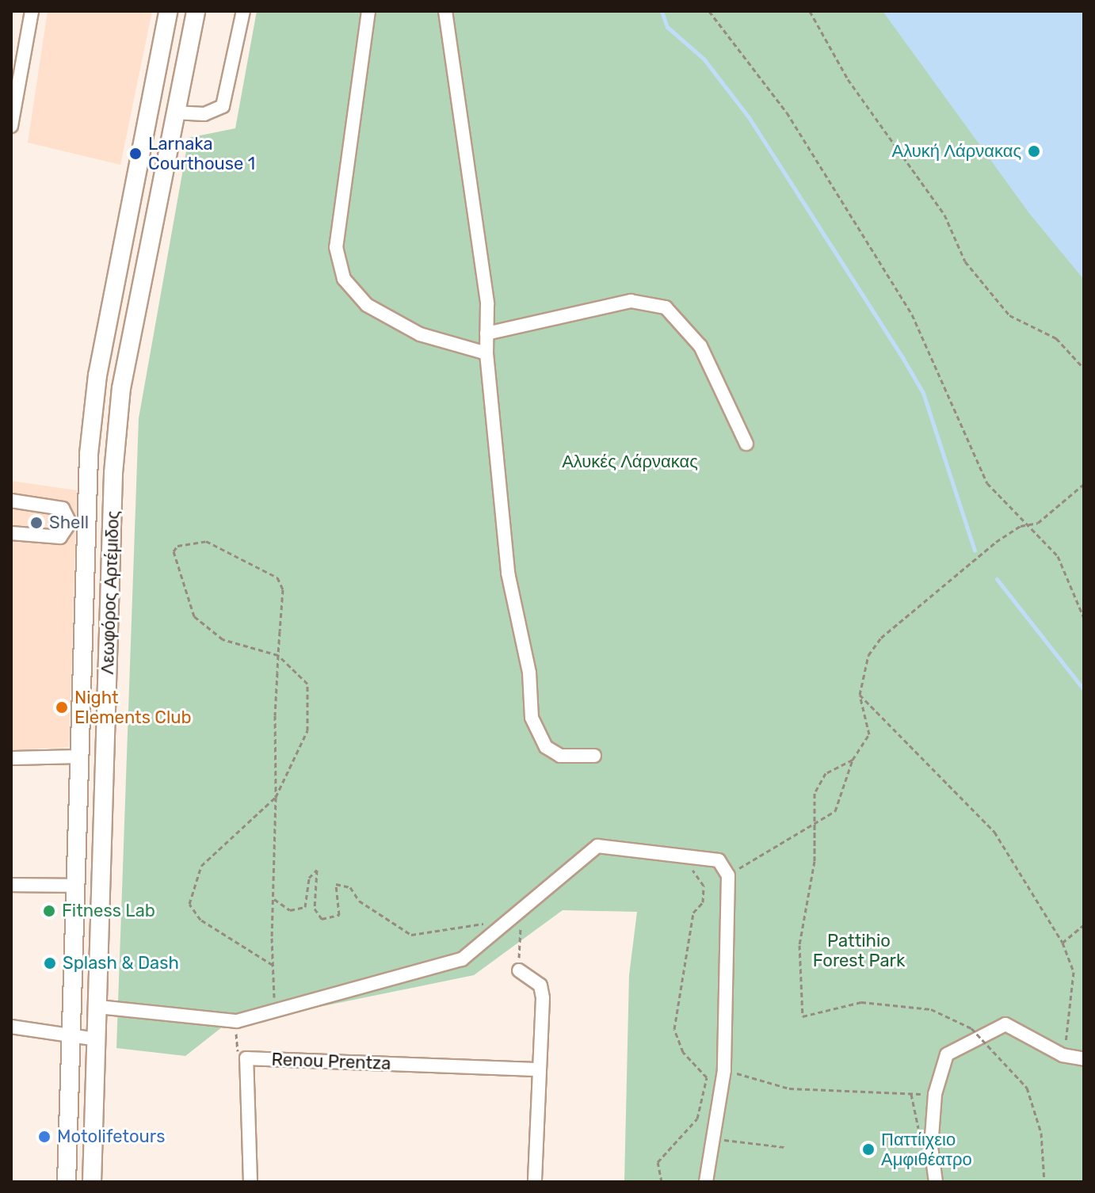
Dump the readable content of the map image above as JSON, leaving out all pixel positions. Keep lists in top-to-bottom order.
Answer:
{
  "streets": {
    "main road": ["Λεωφόρος Αρτέμιδος"],
    "street": ["Renou Prentza"]
  },
  "parks": ["Αλυκές Λάρνακας", "Pattihio Forest Park"],
  "places": [
    "Αλυκή Λάρνακας",
    "Larnaka Courthouse 1",
    "Shell",
    "Night Elements Club",
    "Fitness Lab",
    "Splash & Dash",
    "Motolifetours",
    "Παττίιχειο Αμφιθέατρο"
  ]
}
